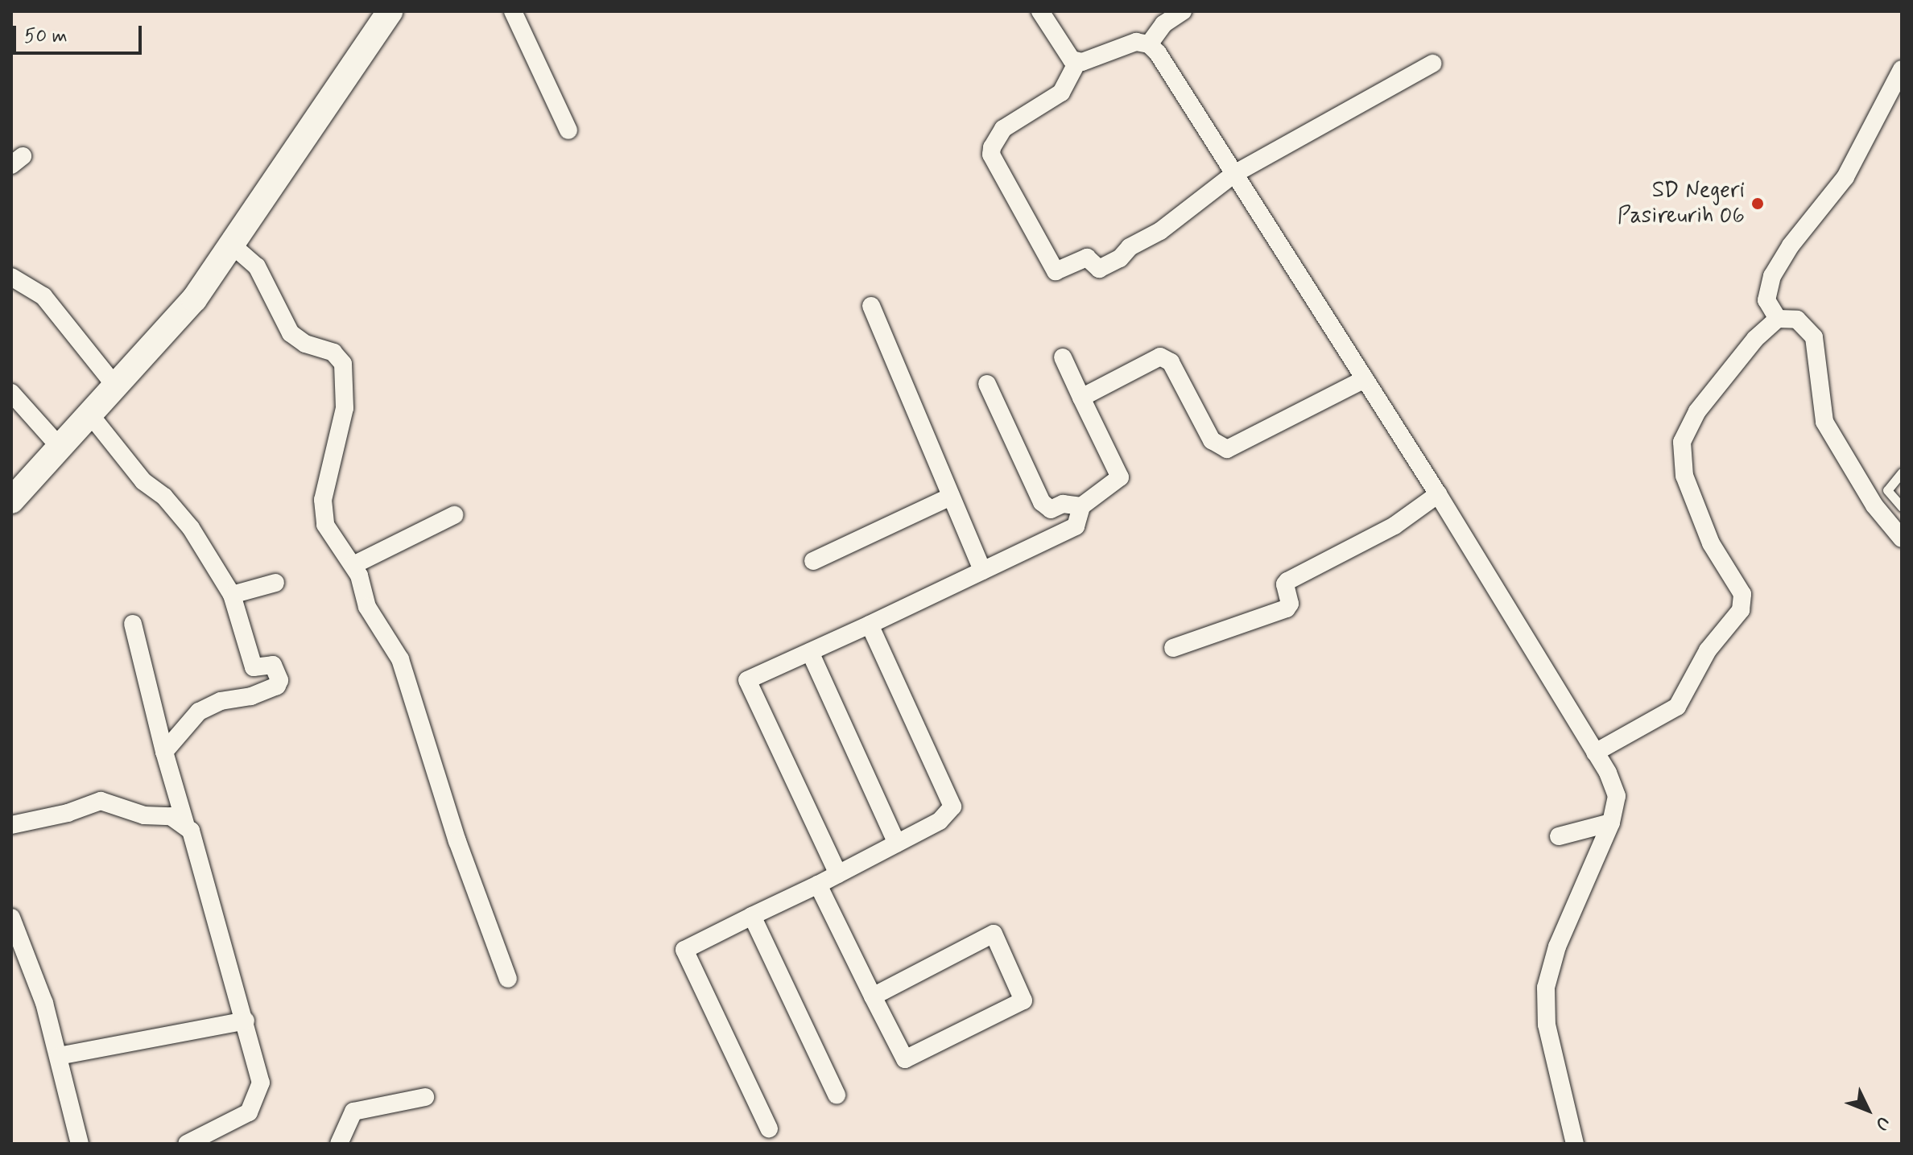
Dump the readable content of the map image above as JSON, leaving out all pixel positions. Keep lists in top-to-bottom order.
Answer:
{
  "places": ["SD Negeri Pasireurih 06"],
  "scale_bar": "50 m",
  "north": "bottom right"
}
